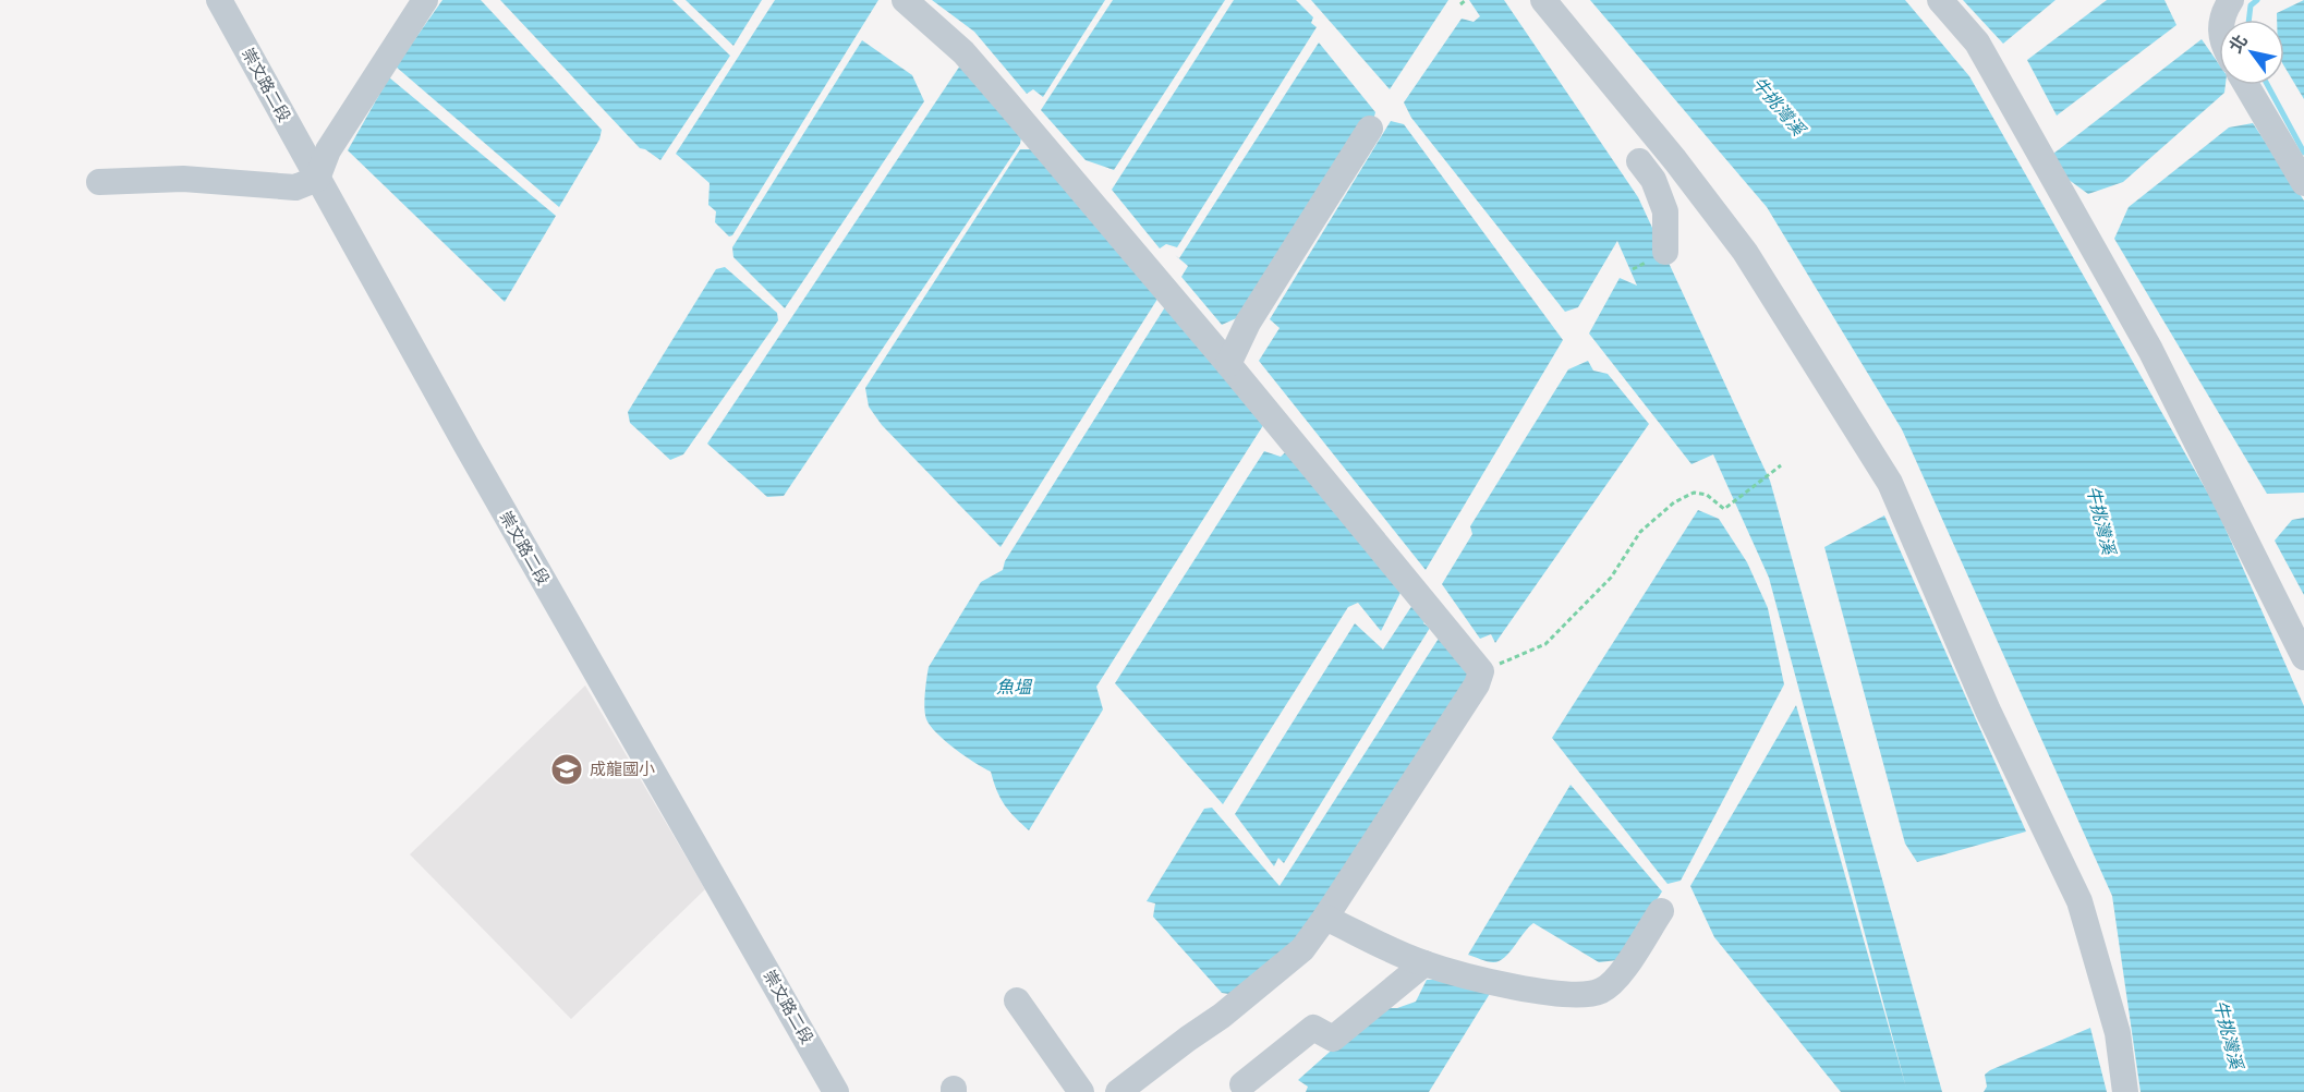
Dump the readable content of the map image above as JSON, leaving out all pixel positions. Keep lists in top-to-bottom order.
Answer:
{
  "streets": {
    "street": ["崇文路二段"]
  },
  "water": ["牛挑灣溪", "魚塭"],
  "places": {
    "school or university": ["成龍國小"]
  },
  "north": "top left"
}
